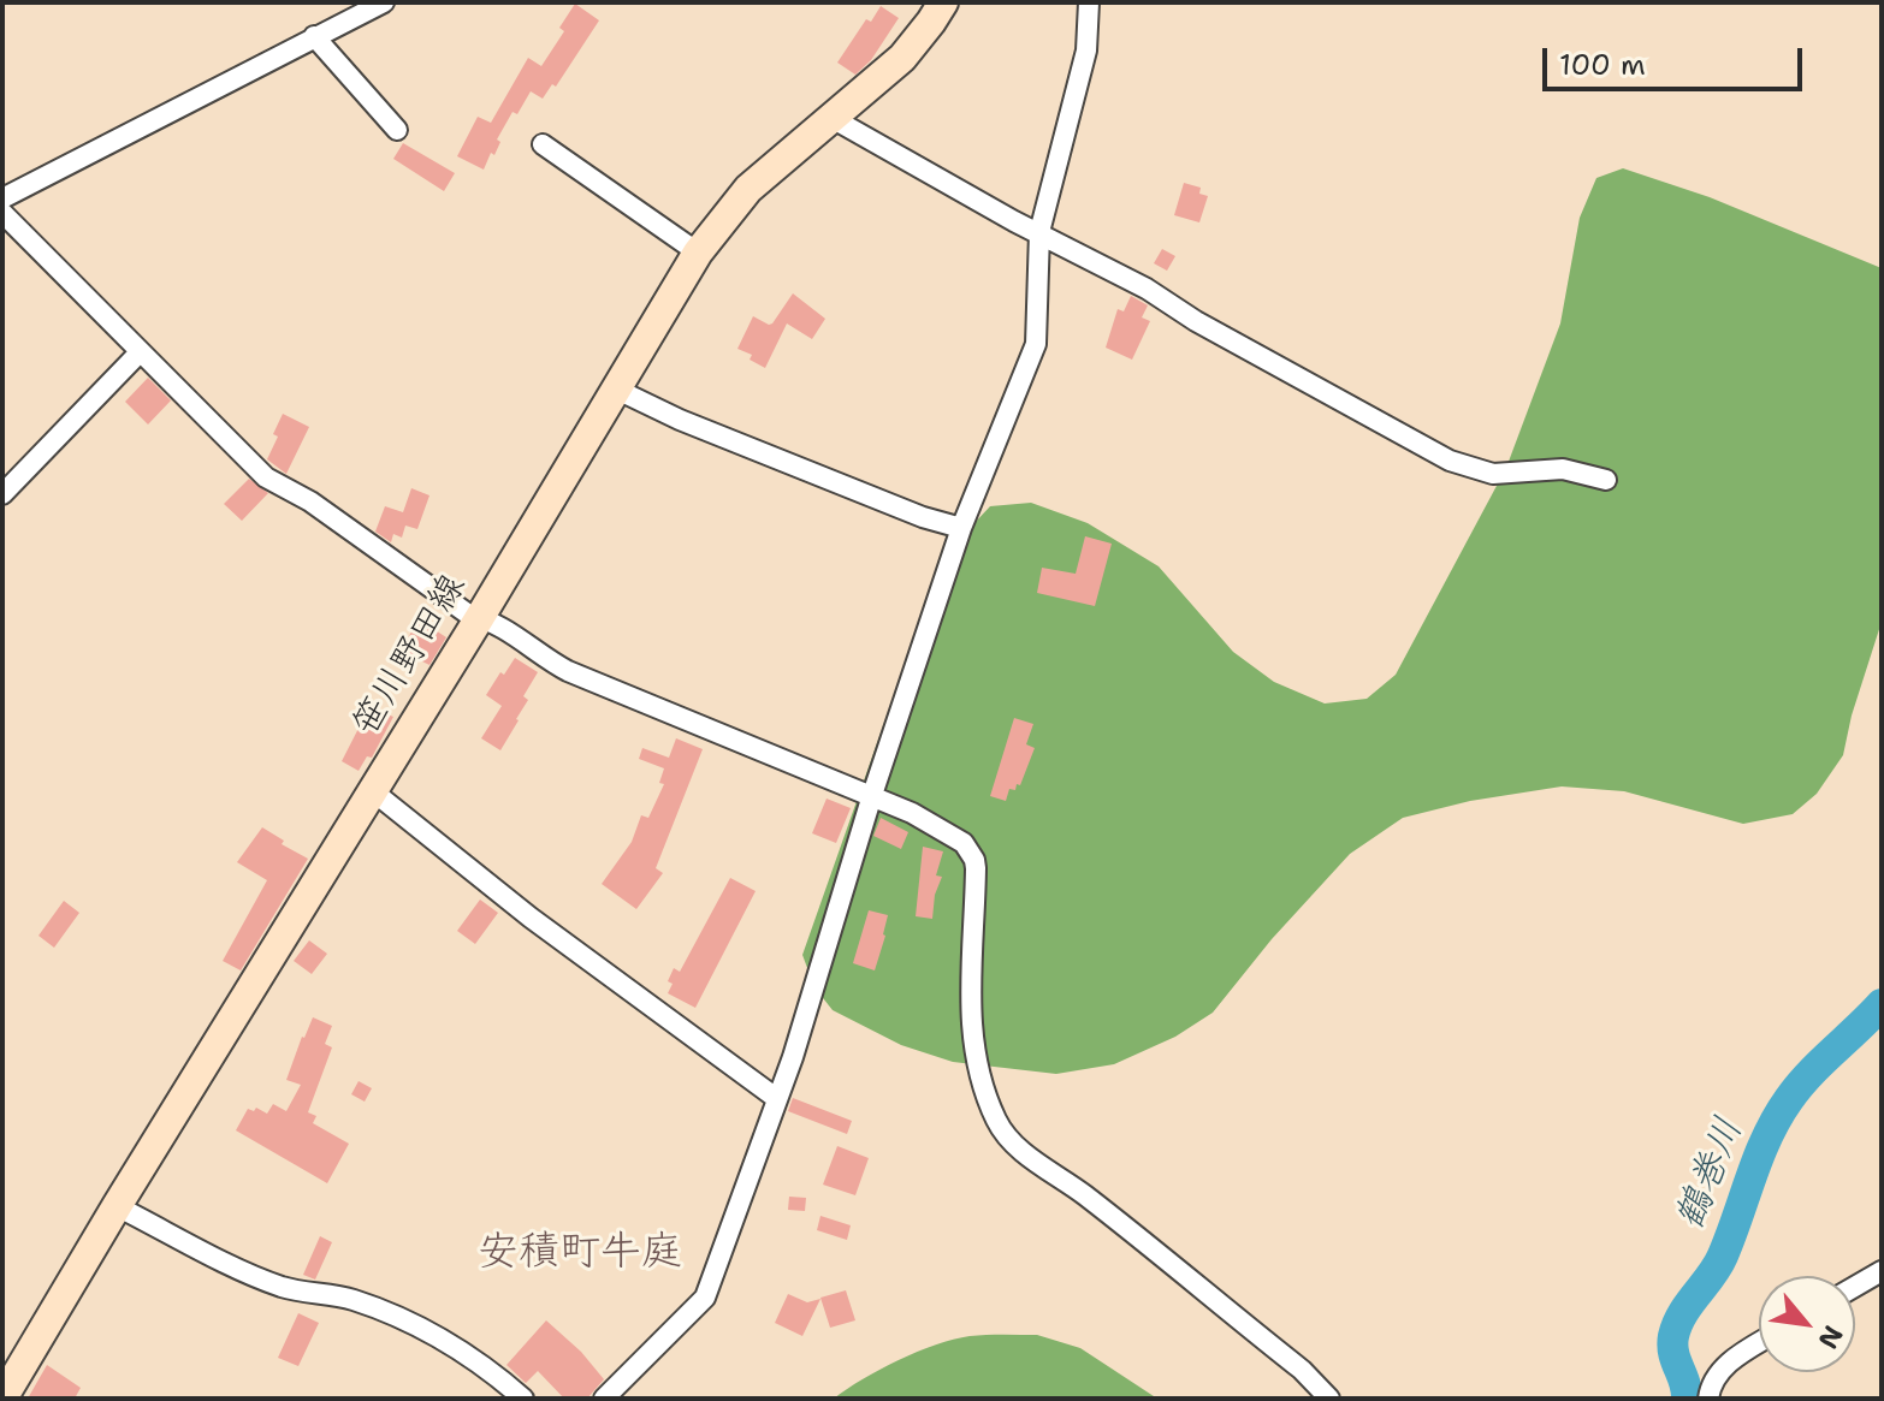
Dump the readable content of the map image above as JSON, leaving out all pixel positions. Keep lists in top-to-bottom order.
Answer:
{
  "streets": {
    "street": ["笹川野田線"]
  },
  "districts": ["安積町牛庭"],
  "water": ["鶴巻川"],
  "scale_bar": "100 m",
  "north": "bottom right"
}
